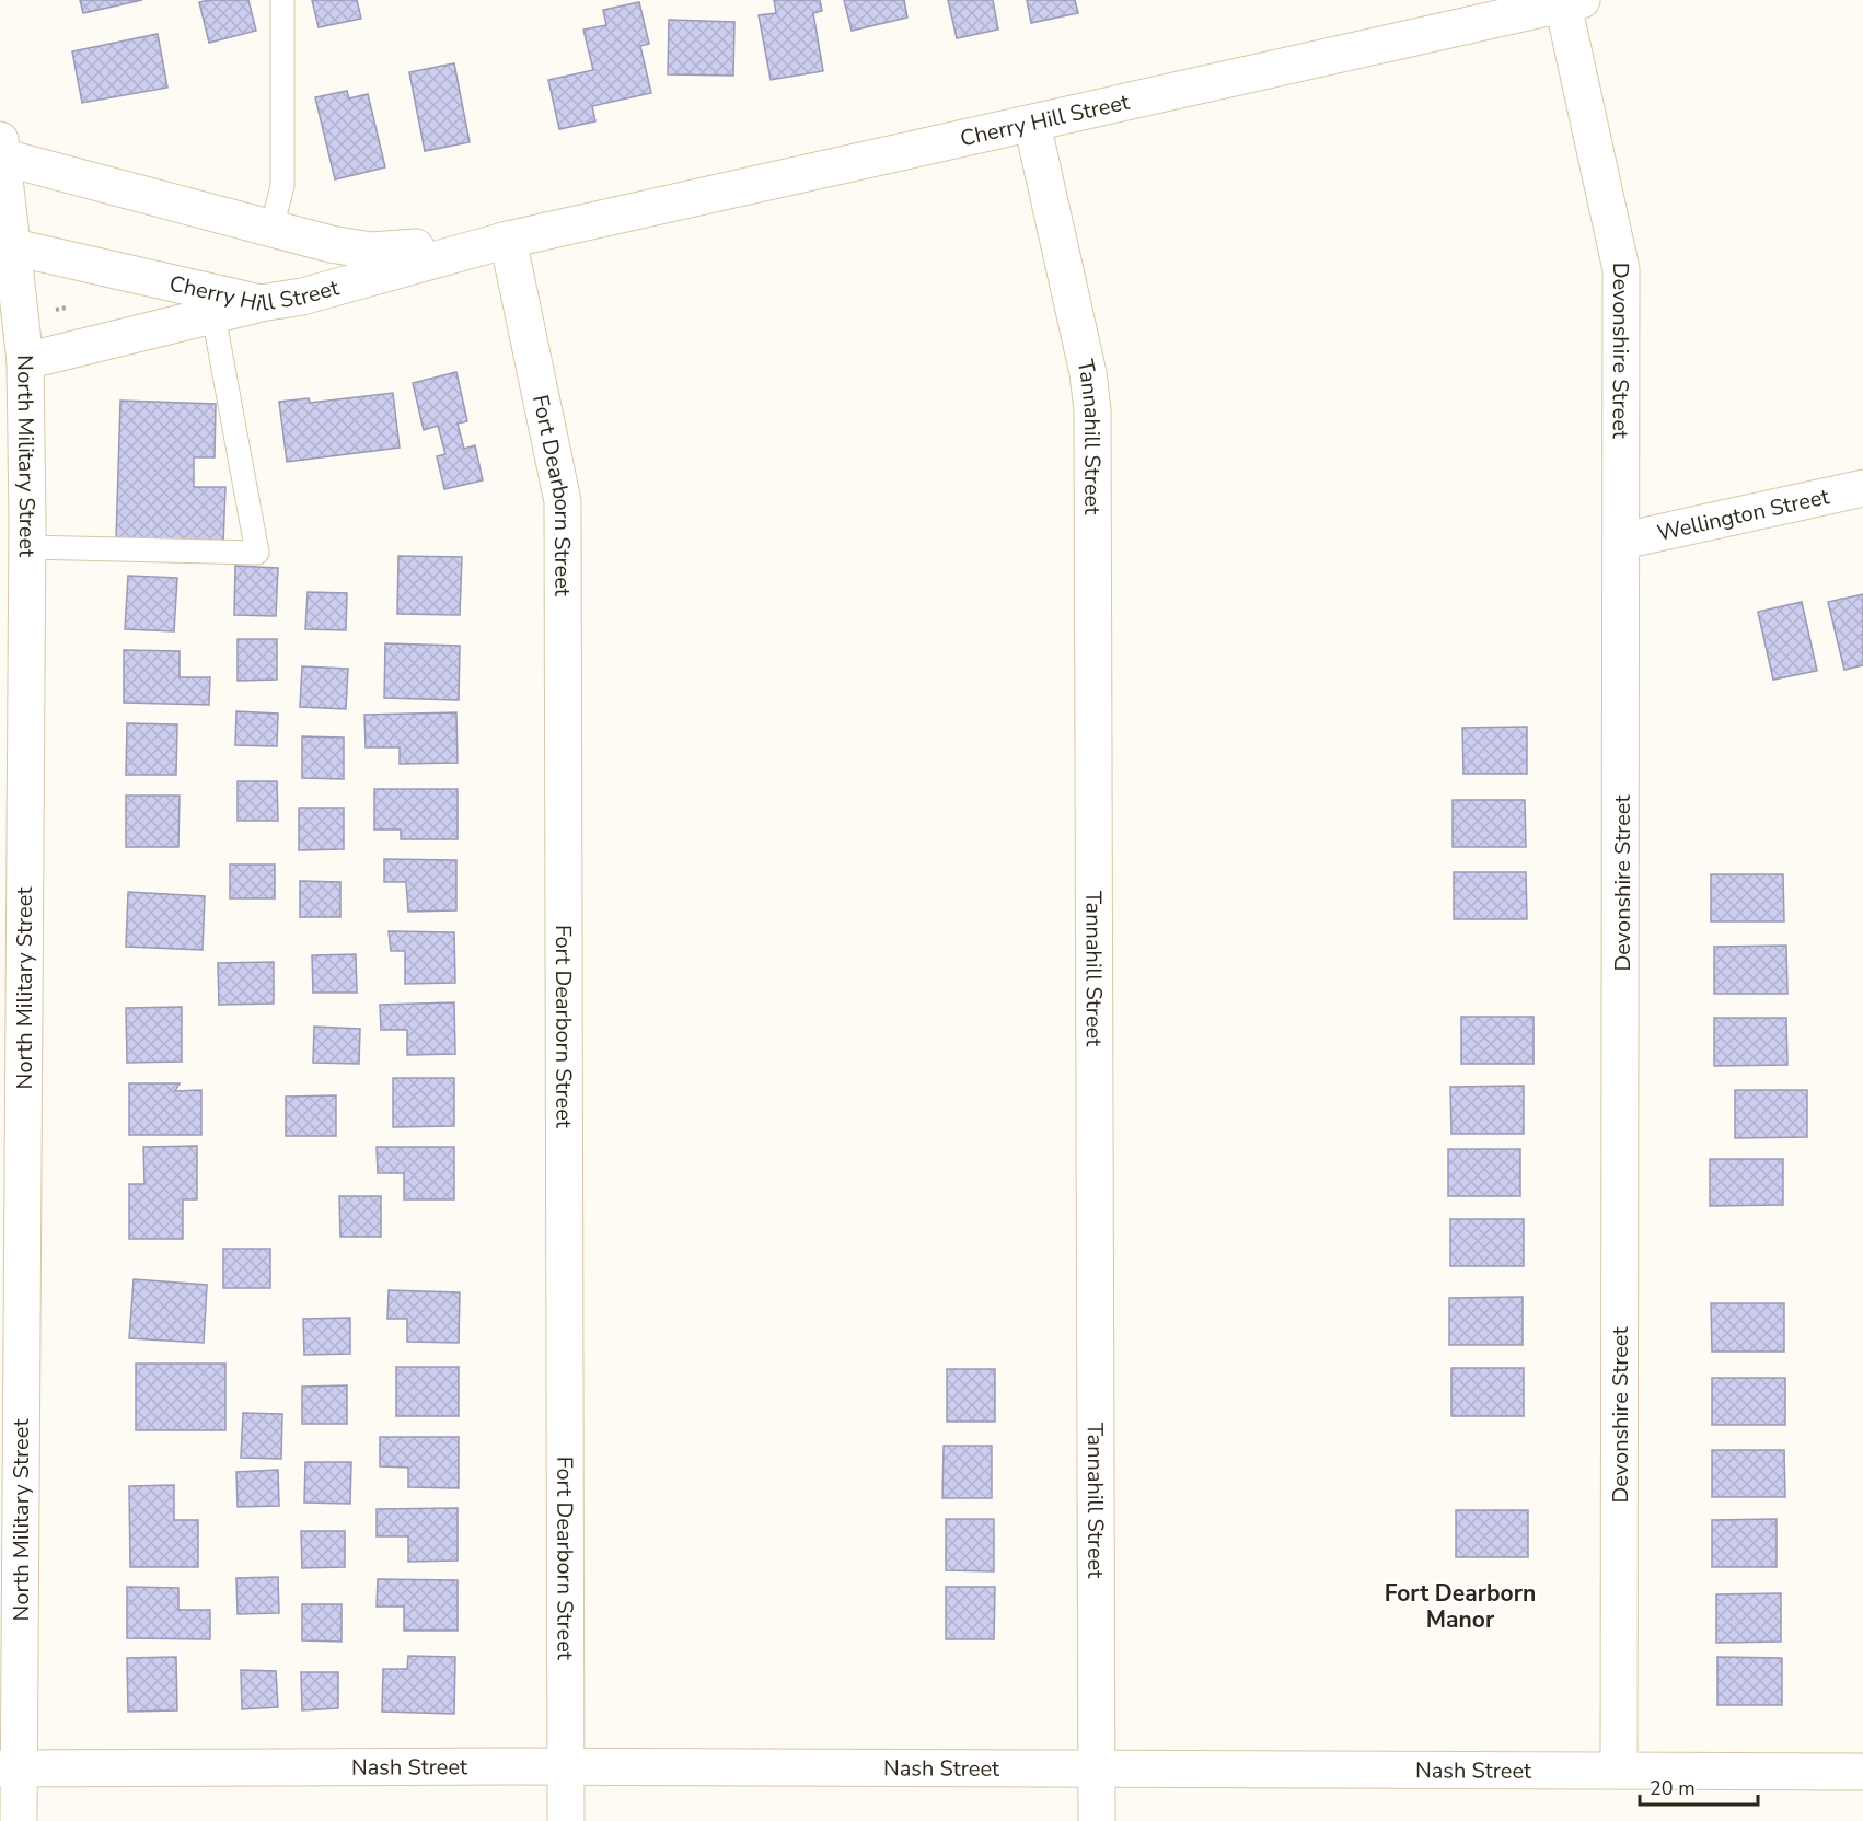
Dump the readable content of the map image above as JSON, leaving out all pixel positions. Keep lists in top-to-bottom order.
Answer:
{
  "streets": {
    "street": [
      "Cherry Hill Street",
      "Devonshire Street",
      "Tannahill Street",
      "North Military Street",
      "Fort Dearborn Street",
      "Wellington Street",
      "Nash Street"
    ]
  },
  "crossings": [
    ["Cherry Hill Street", "Devonshire Street"],
    ["Cherry Hill Street", "Tannahill Street"],
    ["Cherry Hill Street", "North Military Street"],
    ["Cherry Hill Street", "Fort Dearborn Street"],
    ["Devonshire Street", "Wellington Street"],
    ["Devonshire Street", "Nash Street"],
    ["Tannahill Street", "Nash Street"],
    ["North Military Street", "Nash Street"],
    ["Fort Dearborn Street", "Nash Street"]
  ],
  "districts": ["Fort Dearborn Manor"],
  "scale_bar": "20 m"
}
